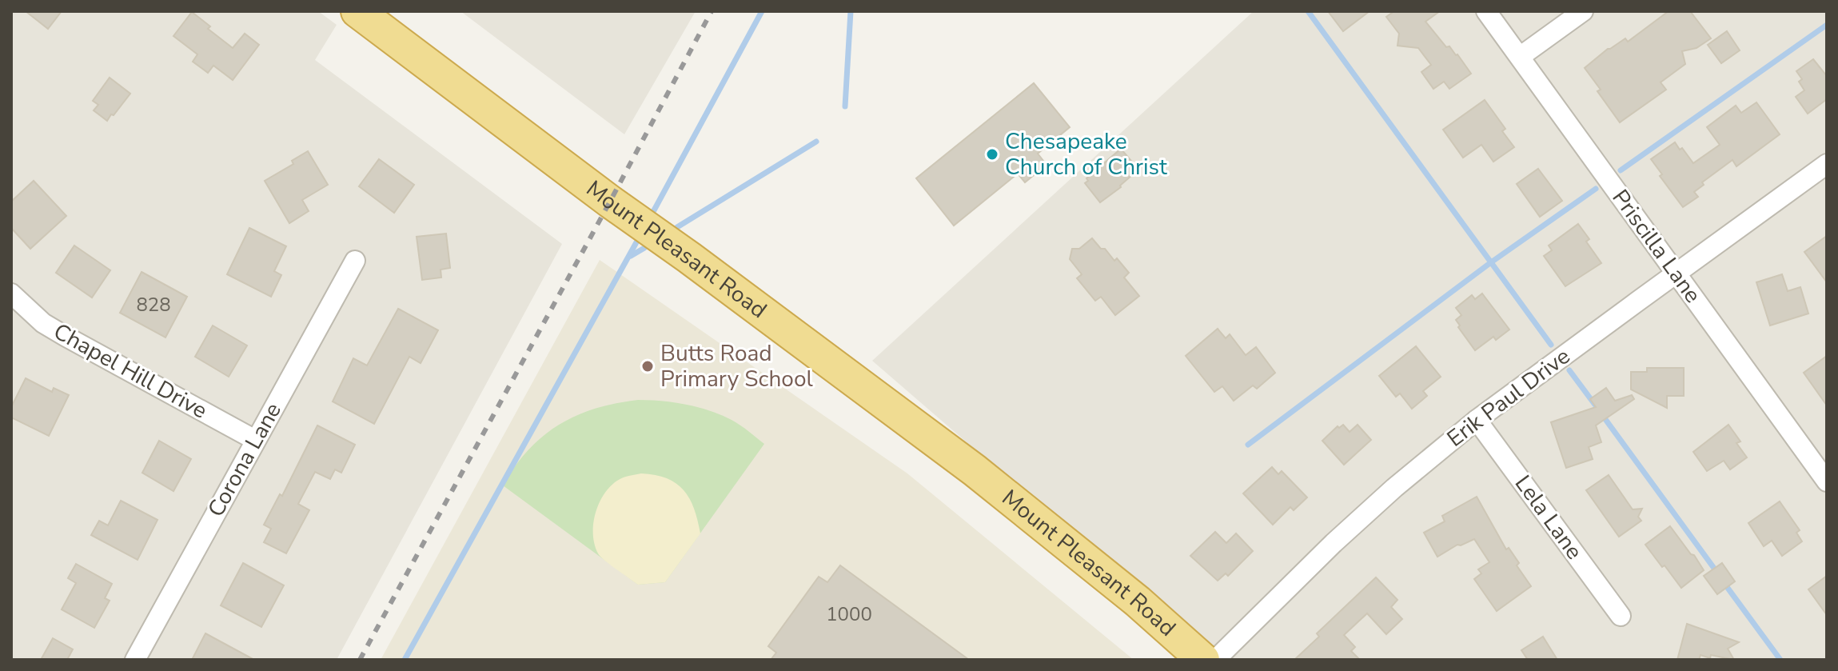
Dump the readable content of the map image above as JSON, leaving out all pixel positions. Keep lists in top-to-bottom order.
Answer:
{
  "streets": {
    "highway": ["Mount Pleasant Road"],
    "street": [
      "Priscilla Lane",
      "Chapel Hill Drive",
      "Erik Paul Drive",
      "Corona Lane",
      "Lela Lane"
    ]
  },
  "crossings": [
    ["Priscilla Lane", "Erik Paul Drive"],
    ["Chapel Hill Drive", "Corona Lane"],
    ["Erik Paul Drive", "Lela Lane"]
  ],
  "places": ["Chesapeake Church of Christ", "Butts Road Primary School"],
  "house_numbers": ["828", "1000"]
}
